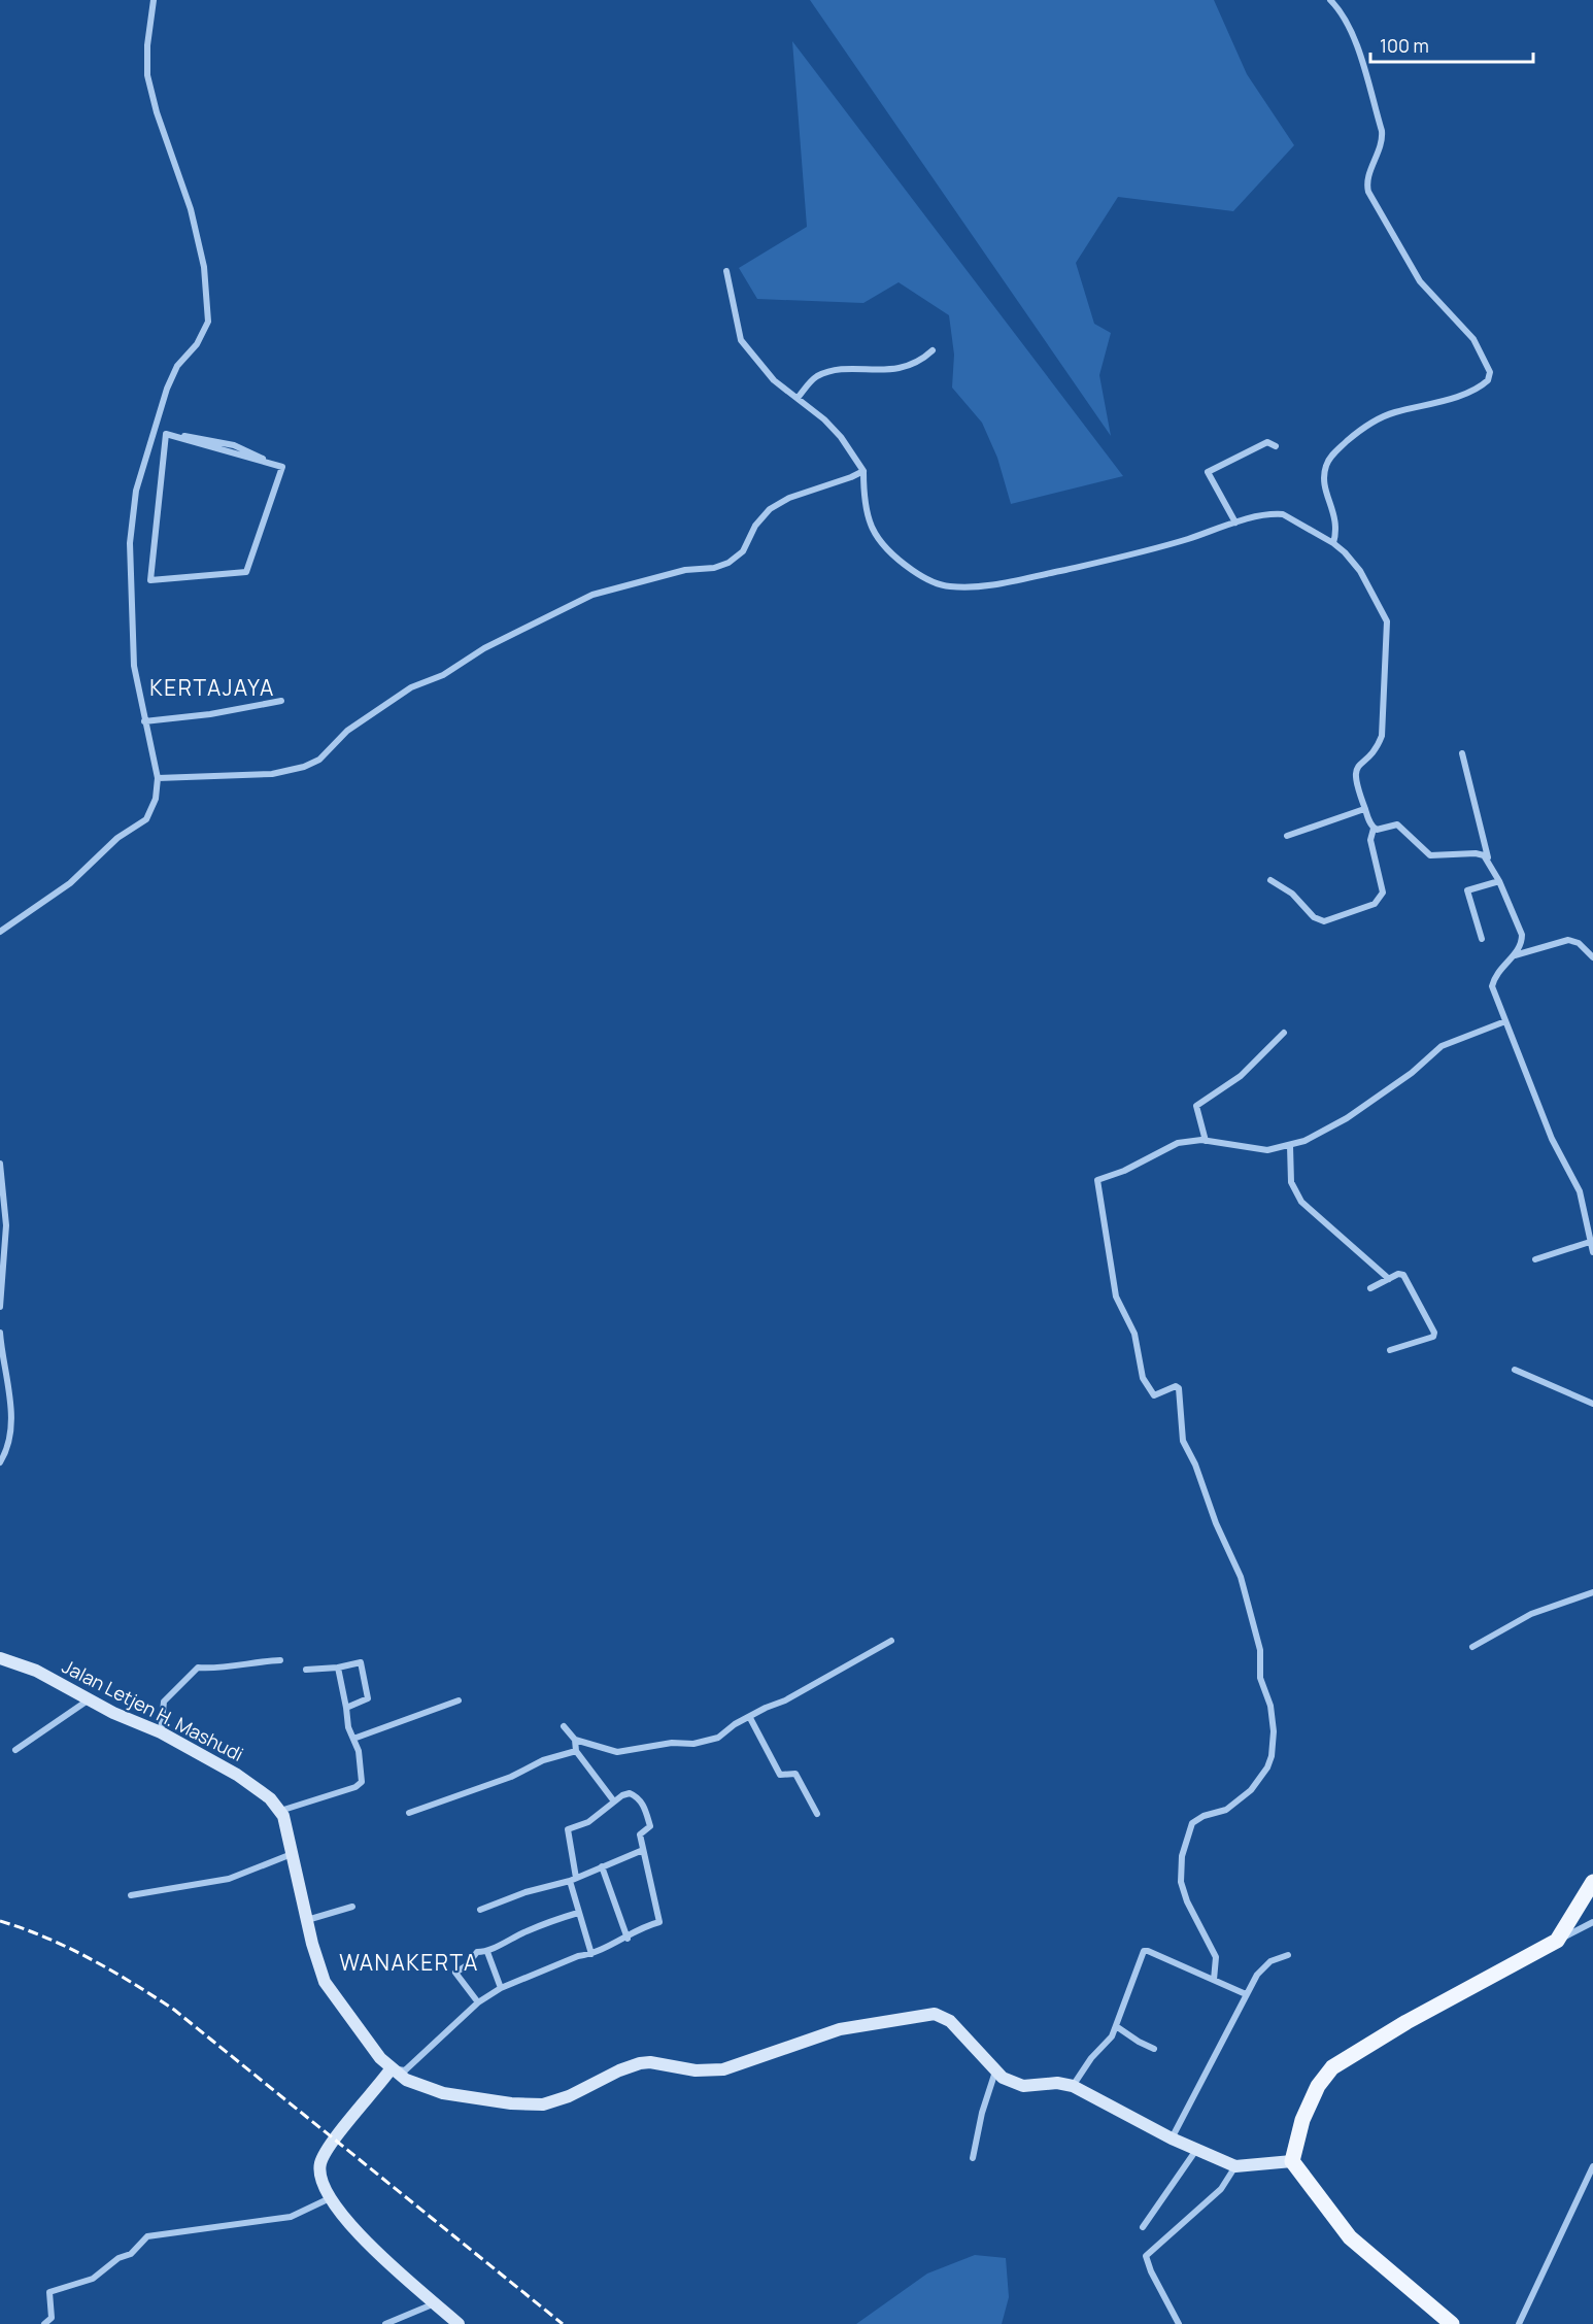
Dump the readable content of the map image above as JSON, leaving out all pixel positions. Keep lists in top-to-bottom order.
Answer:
{
  "streets": {
    "main road": ["Jalan Letjen H. Mashudi"]
  },
  "districts": ["KERTAJAYA", "WANAKERTA"],
  "scale_bar": "100 m"
}
